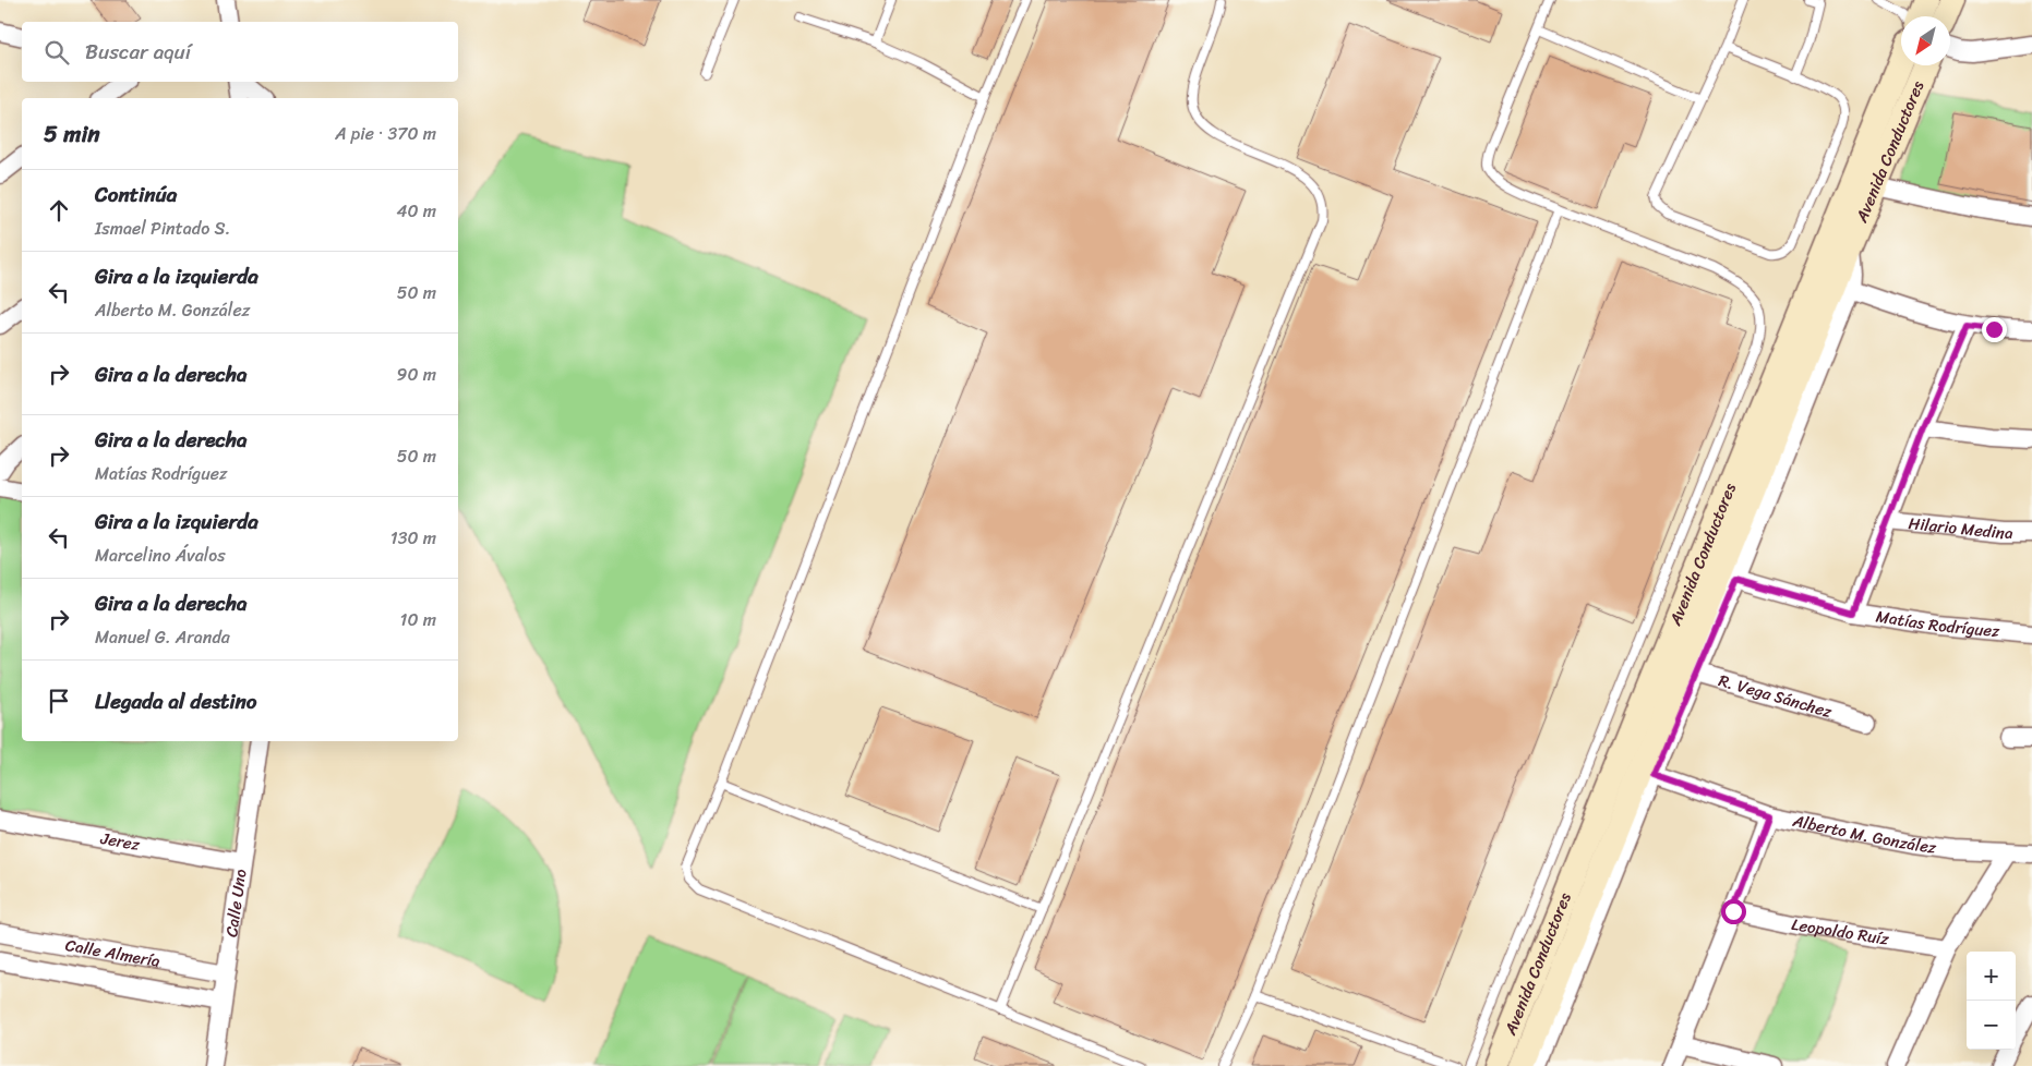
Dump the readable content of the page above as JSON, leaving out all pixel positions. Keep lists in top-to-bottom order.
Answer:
{
  "streets": {
    "main road": ["Avenida Conductores"],
    "street": [
      "Hilario Medina",
      "Matías Rodríguez",
      "R. Vega Sánchez",
      "Alberto M. González",
      "Jerez",
      "Calle Uno",
      "Leopoldo Ruíz",
      "Calle Almería"
    ]
  },
  "crossings": [
    ["Avenida Conductores", "Matías Rodríguez"],
    ["Avenida Conductores", "R. Vega Sánchez"],
    ["Avenida Conductores", "Alberto M. González"],
    ["Jerez", "Calle Uno"],
    ["Calle Uno", "Calle Almería"]
  ],
  "north": "bottom left",
  "page": {
    "search": "Buscar aquí",
    "heading": ["5 min", "A pie · 370 m"],
    "list": [
      ["Continúa", "Ismael Pintado S.", "40 m"],
      ["Gira a la izquierda", "Alberto M. González", "50 m"],
      ["Gira a la derecha", "90 m"],
      ["Gira a la derecha", "Matías Rodríguez", "50 m"],
      ["Gira a la izquierda", "Marcelino Ávalos", "130 m"],
      ["Gira a la derecha", "Manuel G. Aranda", "10 m"],
      "Llegada al destino"
    ],
    "map_buttons": ["+", "−"]
  }
}
